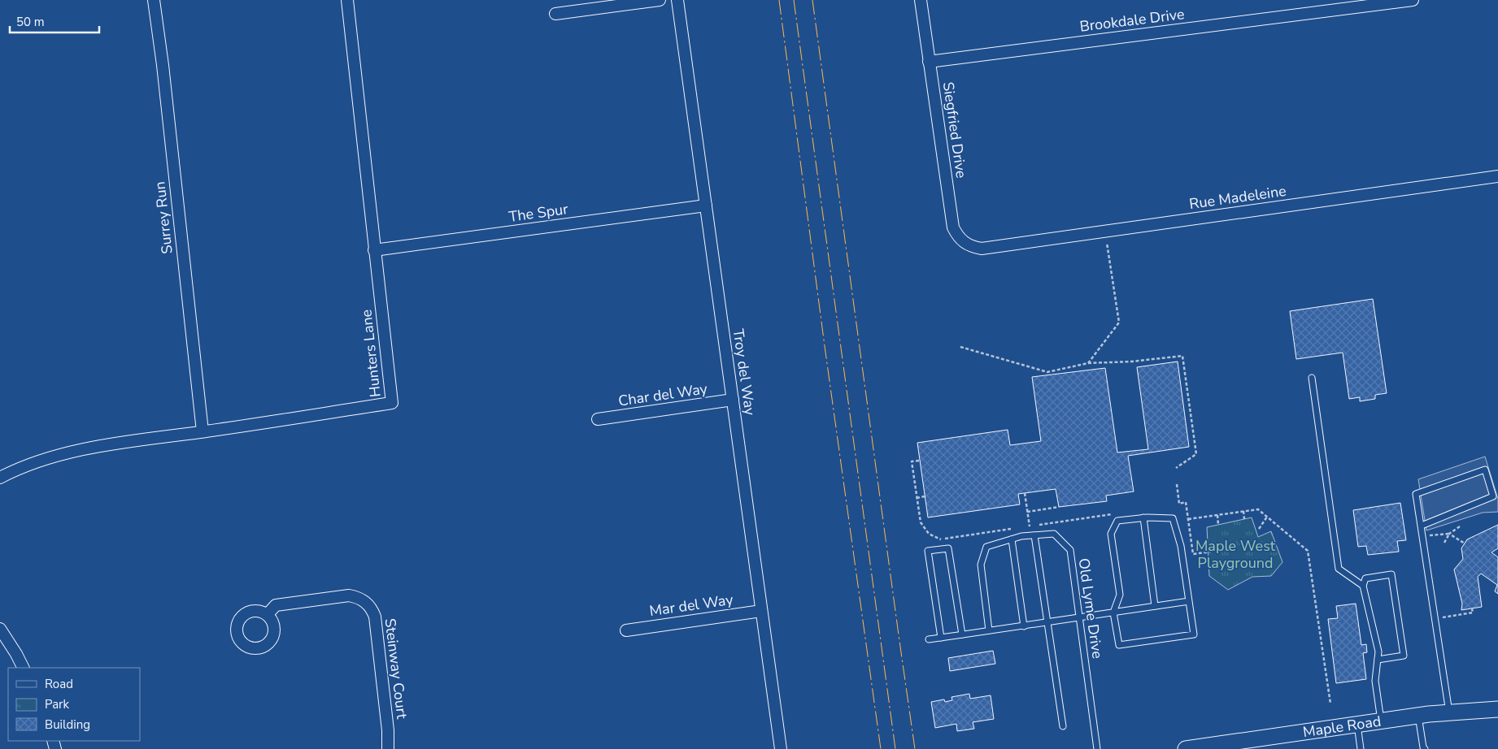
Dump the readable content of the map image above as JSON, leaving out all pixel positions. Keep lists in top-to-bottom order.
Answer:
{
  "streets": {
    "main road": ["Maple Road"],
    "street": [
      "Brookdale Drive",
      "Siegfried Drive",
      "Rue Madeleine",
      "The Spur",
      "Surrey Run",
      "Hunters Lane",
      "Troy del Way",
      "Char del Way",
      "Mar del Way",
      "Steinway Court"
    ],
    "lane": ["Old Lyme Drive"]
  },
  "crossings": [
    ["Brookdale Drive", "Siegfried Drive"],
    ["Siegfried Drive", "Rue Madeleine"],
    ["The Spur", "Hunters Lane"],
    ["The Spur", "Troy del Way"],
    ["Surrey Run", "Hunters Lane"],
    ["Troy del Way", "Char del Way"],
    ["Troy del Way", "Mar del Way"]
  ],
  "parks": ["Maple West Playground"],
  "legend": ["Road", "Park", "Building"],
  "scale_bar": "50 m"
}
